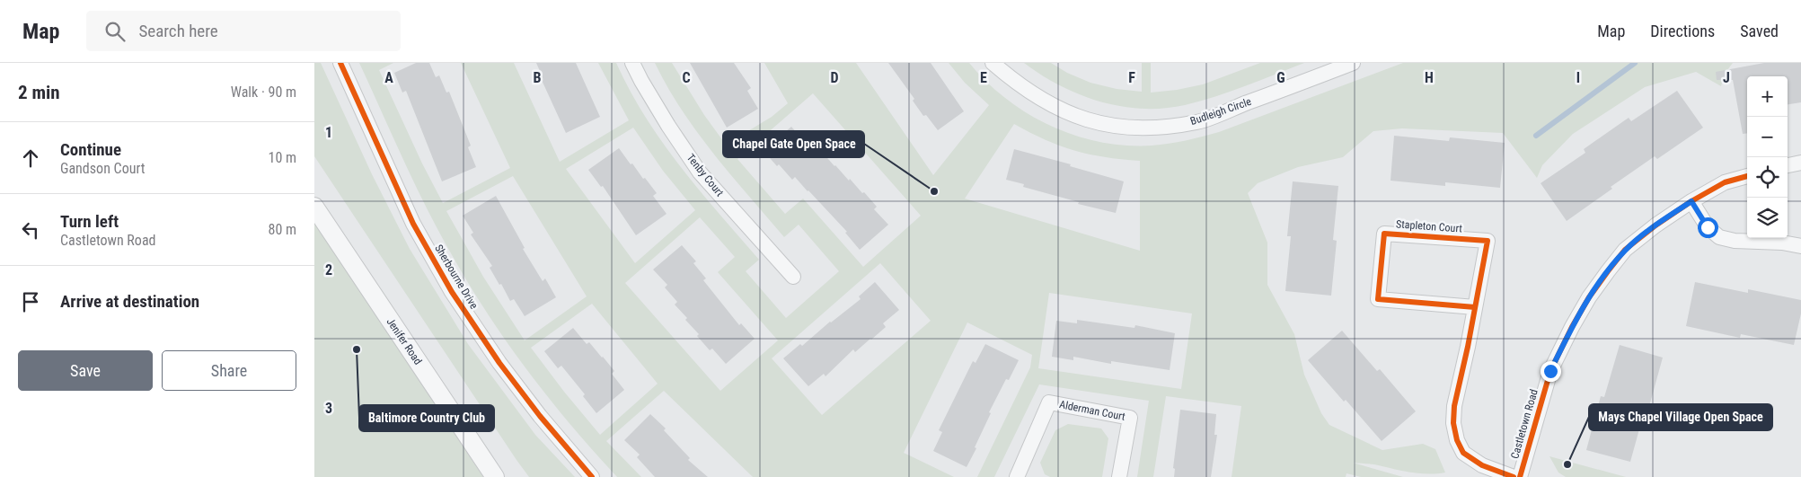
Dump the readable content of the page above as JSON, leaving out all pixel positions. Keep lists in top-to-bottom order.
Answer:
{
  "streets": {
    "street": [
      "Budleigh Circle",
      "Tenby Court",
      "Stapleton Court",
      "Sherbourne Drive",
      "Jenifer Road",
      "Alderman Court",
      "Castletown Road"
    ]
  },
  "places": ["Chapel Gate Open Space", "Baltimore Country Club", "Mays Chapel Village Open Space"],
  "page": {
    "header": "Map",
    "search": "Search here",
    "nav": ["Map", "Directions", "Saved"],
    "heading": ["2 min", "Walk · 90 m"],
    "map_buttons": ["+", "−"],
    "list": [
      ["Continue", "Gandson Court", "10 m"],
      ["Turn left", "Castletown Road", "80 m"],
      "Arrive at destination"
    ],
    "buttons": ["Save", "Share"]
  },
  "grid": {
    "columns": [
      "A",
      "B",
      "C",
      "D",
      "E",
      "F",
      "G",
      "H",
      "I",
      "J"
    ],
    "rows": ["1", "2", "3"]
  }
}
